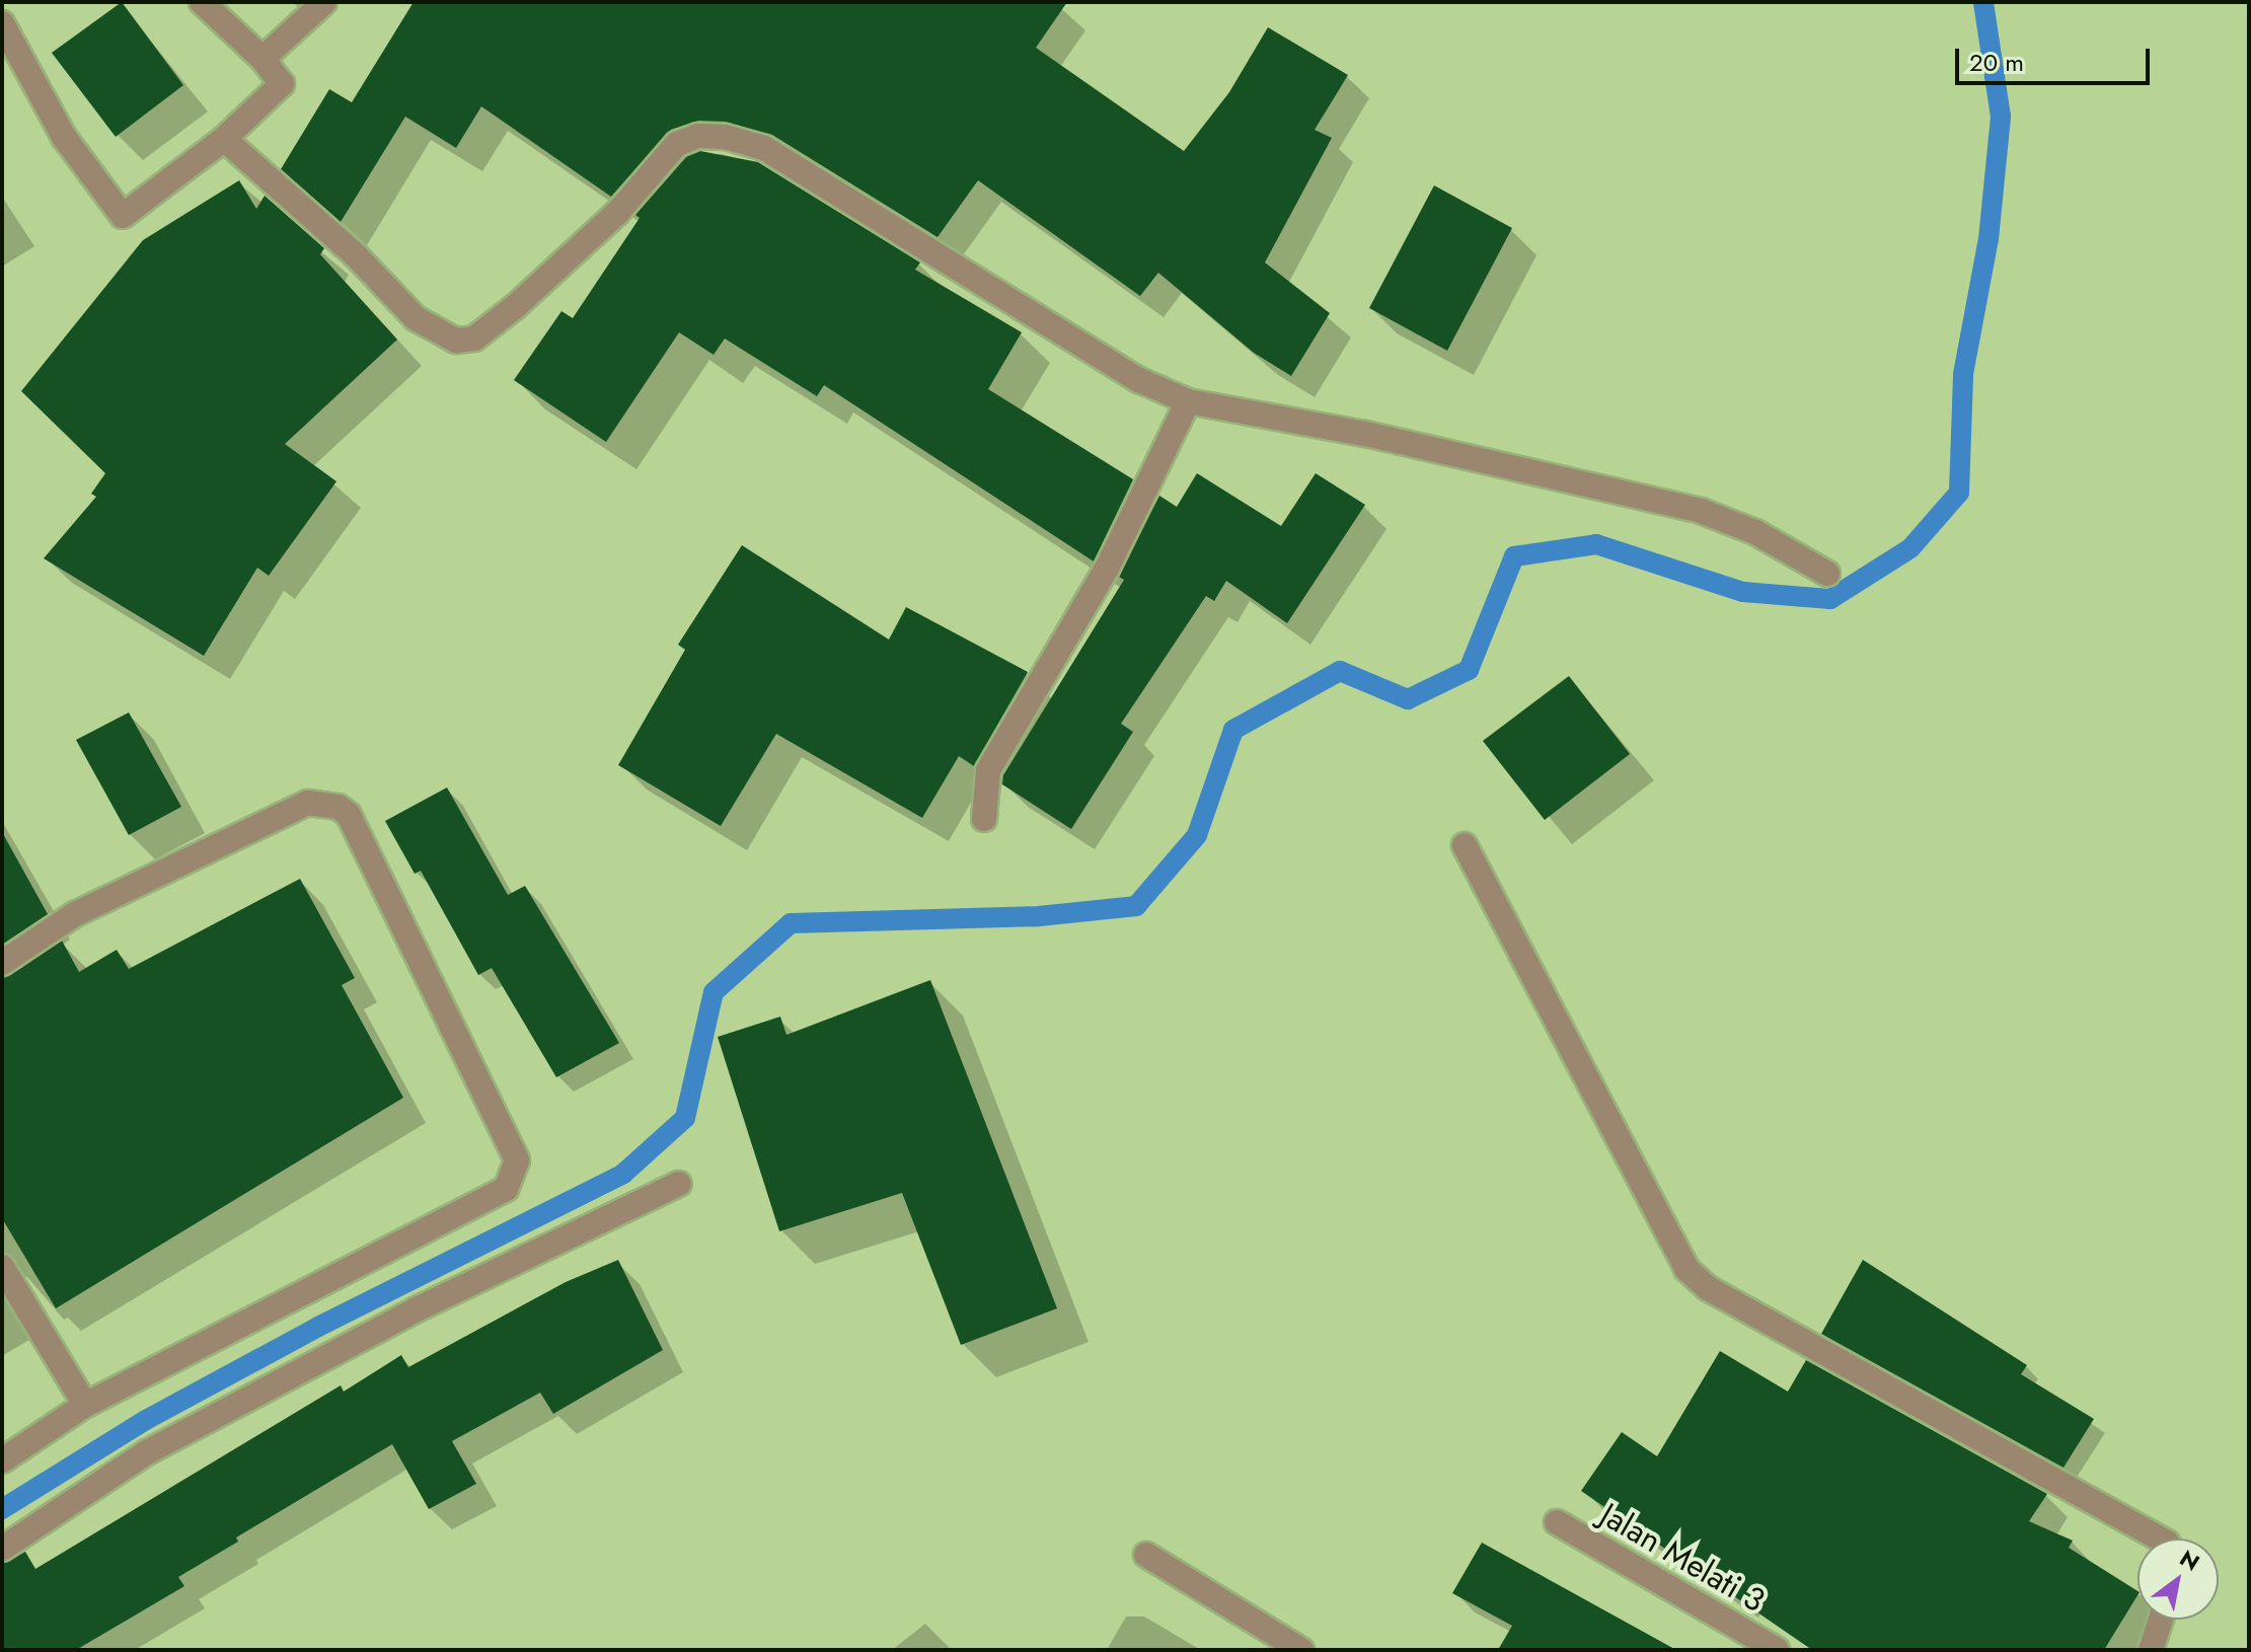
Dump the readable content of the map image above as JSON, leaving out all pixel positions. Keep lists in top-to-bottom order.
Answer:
{
  "streets": {
    "street": ["Jalan Melati 3"]
  },
  "scale_bar": "20 m",
  "north": "top right"
}
